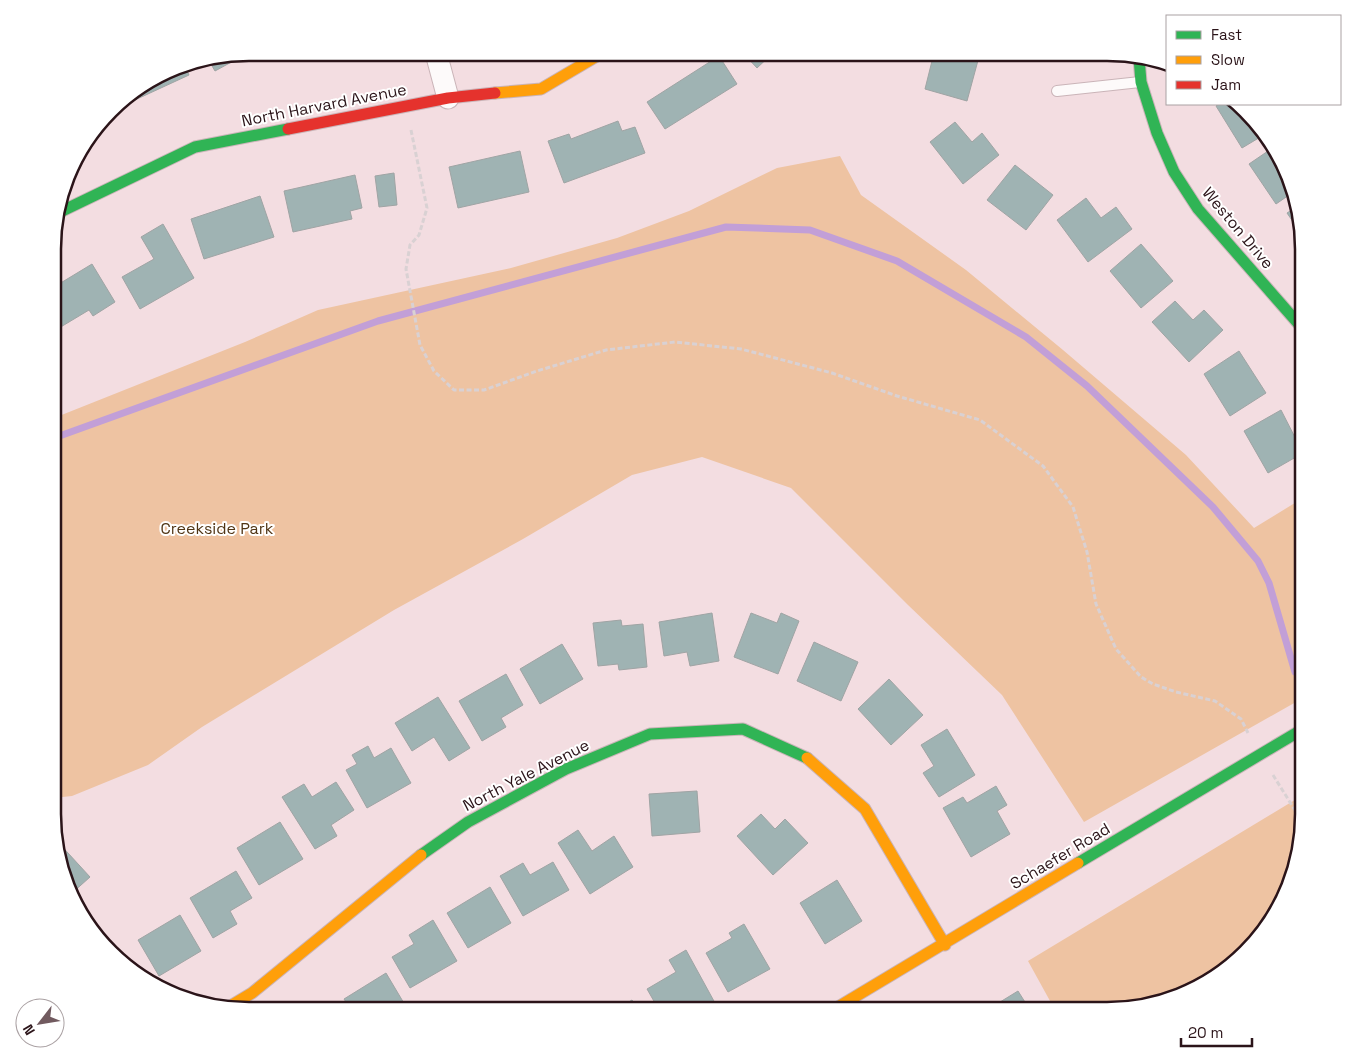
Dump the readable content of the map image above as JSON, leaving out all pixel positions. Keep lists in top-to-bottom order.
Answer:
{
  "streets": {
    "street": [
      "North Harvard Avenue",
      "Weston Drive",
      "North Yale Avenue",
      "Schaefer Road"
    ]
  },
  "crossings": [
    ["North Yale Avenue", "Schaefer Road"]
  ],
  "parks": ["Creekside Park"],
  "legend": ["Fast", "Slow", "Jam"],
  "scale_bar": "20 m",
  "north": "bottom left"
}
